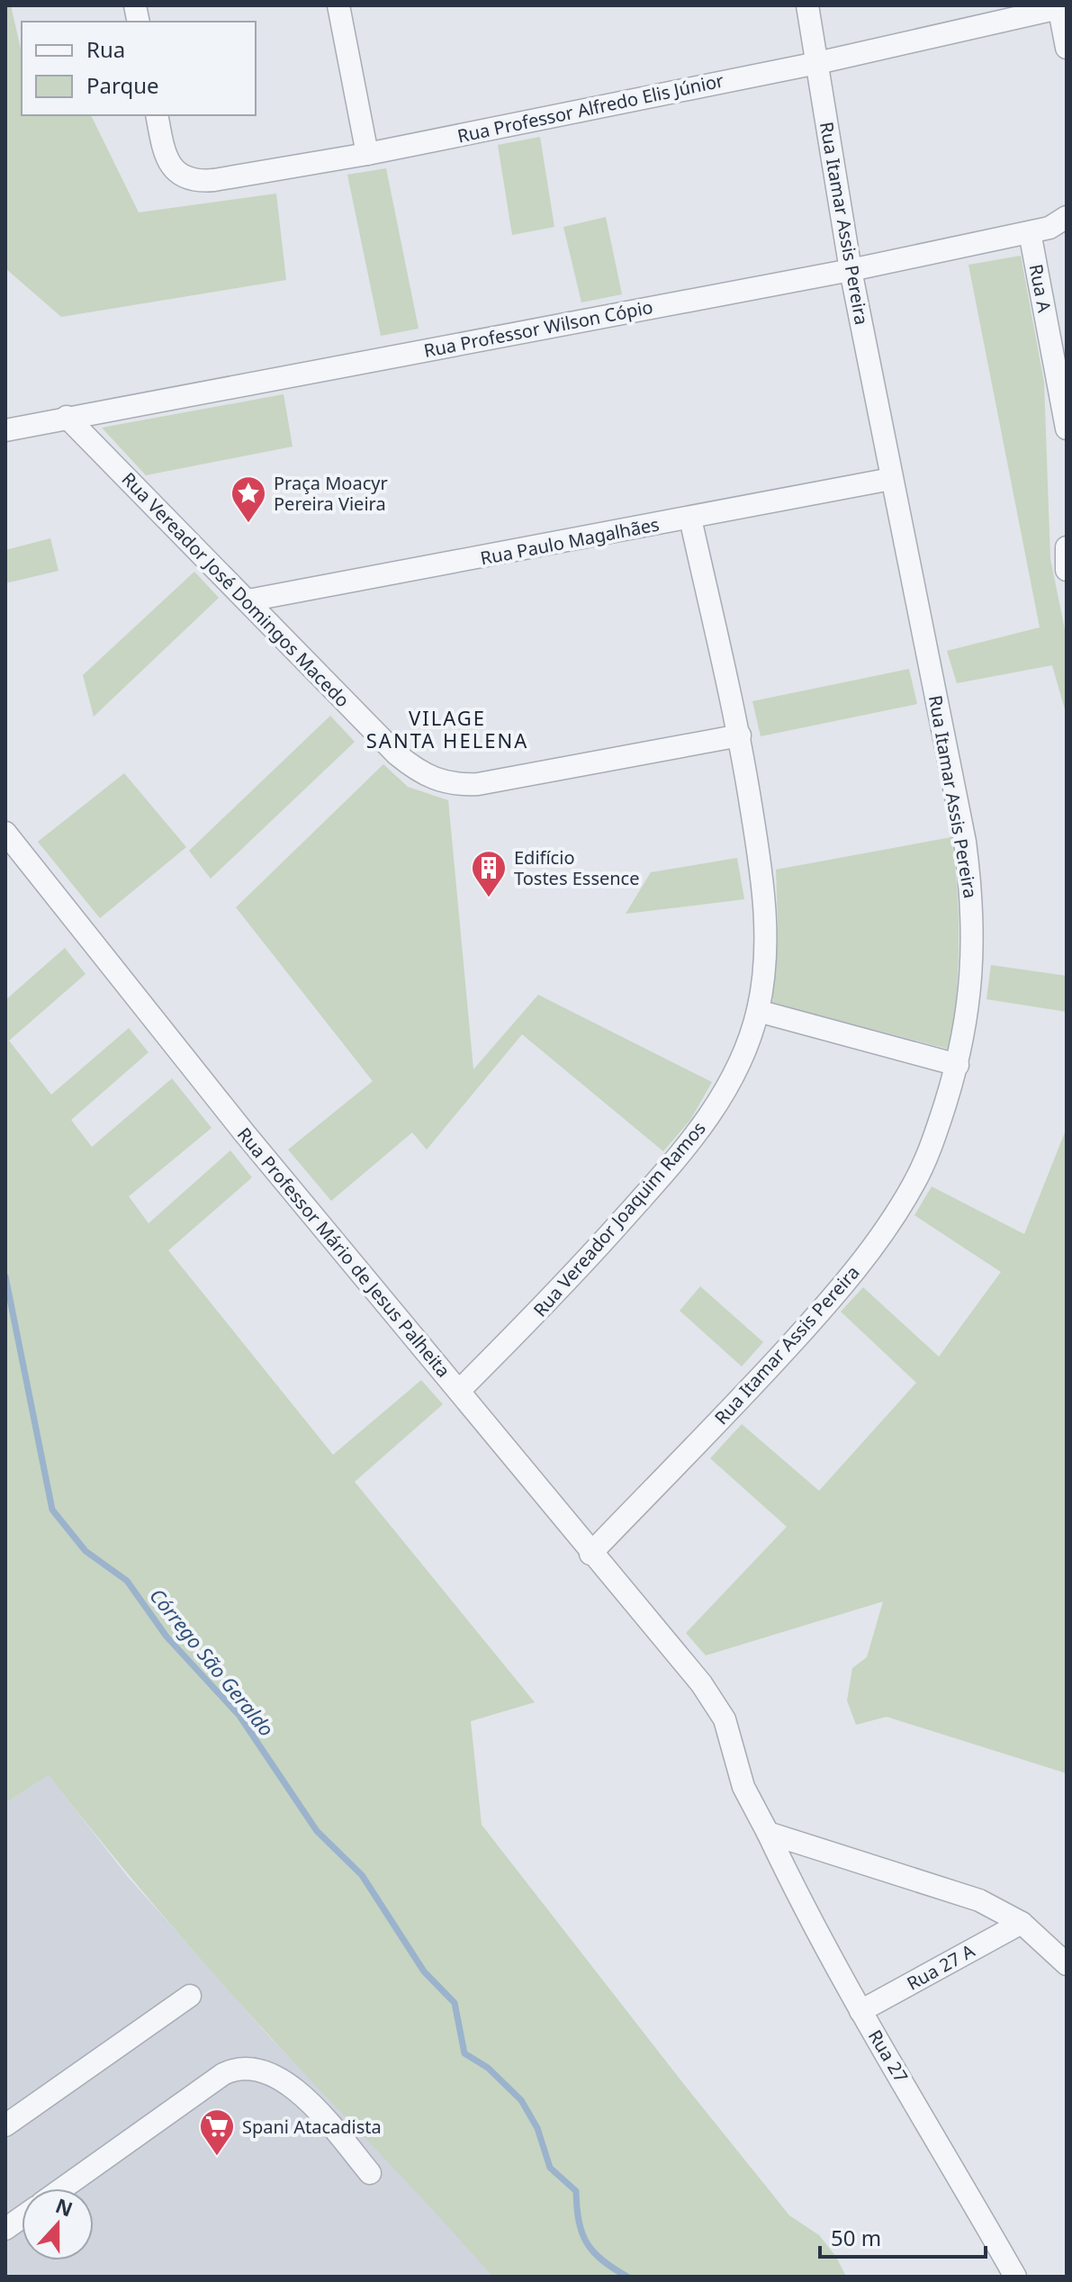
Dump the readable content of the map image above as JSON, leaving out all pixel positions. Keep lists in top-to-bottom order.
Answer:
{
  "streets": {
    "street": [
      "Rua Professor Alfredo Elis Júnior",
      "Rua Itamar Assis Pereira",
      "Rua A",
      "Rua Professor Wilson Cópio",
      "Rua Paulo Magalhães",
      "Rua Vereador José Domingos Macedo",
      "Rua Vereador Joaquim Ramos",
      "Rua Professor Mário de Jesus Palheita",
      "Rua 27 A",
      "Rua 27"
    ]
  },
  "crossings": [
    ["Rua Professor Alfredo Elis Júnior", "Rua Itamar Assis Pereira"],
    ["Rua Itamar Assis Pereira", "Rua Professor Wilson Cópio"],
    ["Rua Itamar Assis Pereira", "Rua Paulo Magalhães"],
    ["Rua Itamar Assis Pereira", "Rua Professor Mário de Jesus Palheita"],
    ["Rua A", "Rua Professor Wilson Cópio"],
    ["Rua Professor Wilson Cópio", "Rua Vereador José Domingos Macedo"],
    ["Rua Paulo Magalhães", "Rua Vereador José Domingos Macedo"],
    ["Rua Paulo Magalhães", "Rua Vereador Joaquim Ramos"],
    ["Rua Vereador José Domingos Macedo", "Rua Vereador Joaquim Ramos"],
    ["Rua Vereador Joaquim Ramos", "Rua Professor Mário de Jesus Palheita"],
    ["Rua Professor Mário de Jesus Palheita", "Rua 27"],
    ["Rua 27 A", "Rua 27"]
  ],
  "districts": ["VILAGE SANTA HELENA"],
  "water": ["Córrego São Geraldo"],
  "places": {
    "place": ["Praça Moacyr Pereira Vieira"],
    "building": ["Edifício Tostes Essence"],
    "supermarket": ["Spani Atacadista"]
  },
  "legend": ["Rua", "Parque"],
  "scale_bar": "50 m",
  "north": "top"
}
